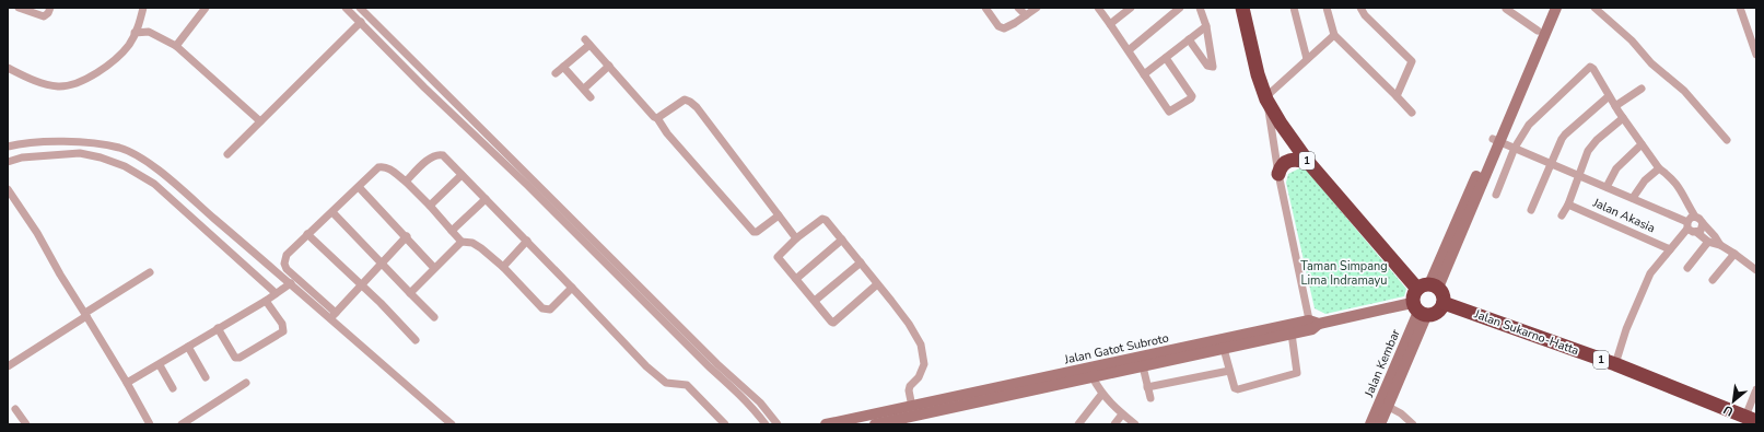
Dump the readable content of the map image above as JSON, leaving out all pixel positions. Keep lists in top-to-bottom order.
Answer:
{
  "streets": {
    "highway": ["1", "Jalan Sukarno-Hatta"],
    "street": ["Jalan Akasia", "Jalan Gatot Subroto", "Jalan Kembar"]
  },
  "crossings": [
    ["1", "Jalan Sukarno-Hatta"],
    ["1", "Jalan Gatot Subroto"],
    ["1", "Jalan Kembar"],
    ["Jalan Sukarno-Hatta", "Jalan Gatot Subroto"],
    ["Jalan Sukarno-Hatta", "Jalan Kembar"],
    ["Jalan Gatot Subroto", "Jalan Kembar"]
  ],
  "parks": ["Taman Simpang Lima Indramayu"],
  "north": "bottom left"
}
